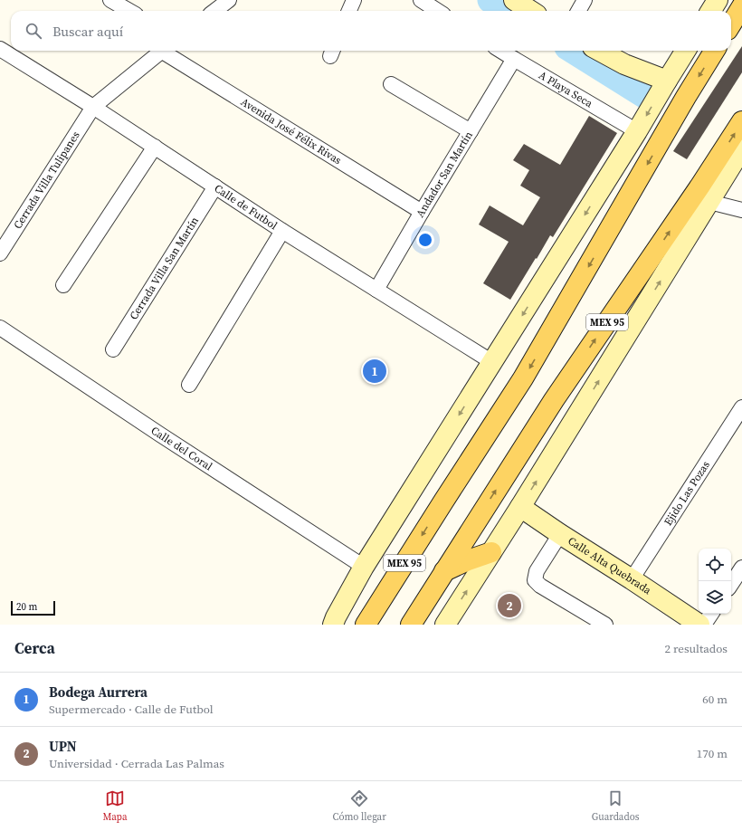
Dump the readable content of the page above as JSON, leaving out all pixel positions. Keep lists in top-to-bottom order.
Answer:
{
  "streets": {
    "main road": ["MEX 95", "Calle Alta Quebrada"],
    "street": [
      "A Playa Seca",
      "Avenida José Félix Rivas",
      "Andador San Martín",
      "Cerrada Villa Tulipanes",
      "Calle de Futbol",
      "Cerrada Villa San Martín",
      "Calle del Coral",
      "Ejido Las Pozas"
    ]
  },
  "crossings": [
    ["A Playa Seca", "Andador San Martín"],
    ["Avenida José Félix Rivas", "Andador San Martín"],
    ["Andador San Martín", "Calle de Futbol"],
    ["Cerrada Villa Tulipanes", "Calle de Futbol"],
    ["Calle de Futbol", "Cerrada Villa San Martín"],
    ["Ejido Las Pozas", "Calle Alta Quebrada"]
  ],
  "scale_bar": "20 m",
  "page": {
    "search": "Buscar aquí",
    "pins": ["1", "2"],
    "scale": "20 m",
    "heading": ["Cerca", "2 resultados"],
    "list": [
      {
        "mark": "1",
        "name": "Bodega Aurrera",
        "note": "Supermercado · Calle de Futbol",
        "value": "60 m"
      },
      {
        "mark": "2",
        "name": "UPN",
        "note": "Universidad · Cerrada Las Palmas",
        "value": "170 m"
      }
    ],
    "nav": ["Mapa", "Cómo llegar", "Guardados"]
  }
}
